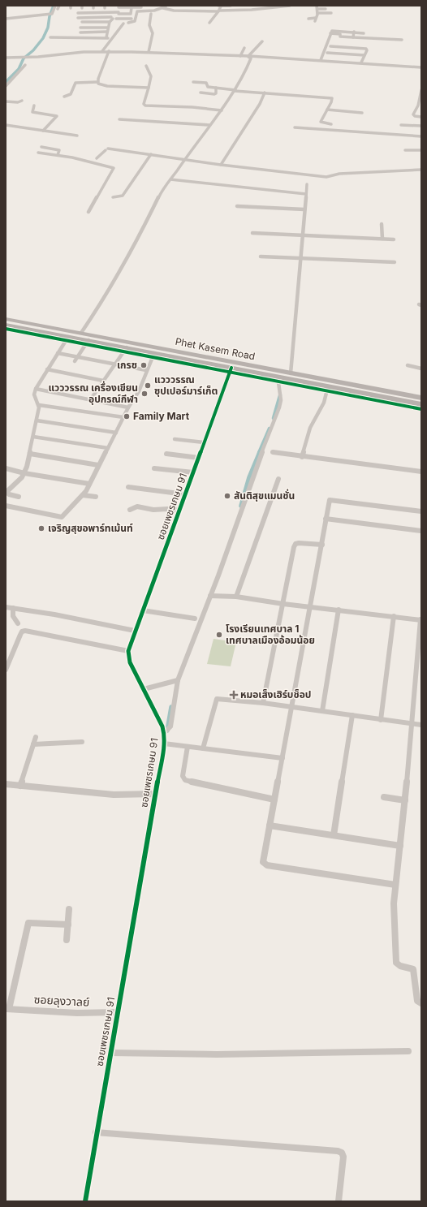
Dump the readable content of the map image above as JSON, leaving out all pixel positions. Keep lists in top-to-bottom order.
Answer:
{
  "streets": {
    "main road": ["Phet Kasem Road"],
    "street": ["ซอยเพชรเกษม 91", "ซอยลุงวาลย์"]
  },
  "crossings": [
    ["Phet Kasem Road", "ซอยเพชรเกษม 91"],
    ["ซอยเพชรเกษม 91", "ซอยลุงวาลย์"]
  ],
  "places": {
    "other": [
      "เกรซ",
      "แวววรรณ ซุปเปอร์มาร์เก็ต",
      "แวววรรณ เครื่องเขียน อุปกรณ์กีฬา",
      "Family Mart",
      "สันติสุขแมนชั่น",
      "เจริญสุขอพาร์ทเม้นท์",
      "โรงเรียนเทศบาล 1 เทศบาลเมืองอ้อมน้อย"
    ],
    "health": ["หมอเส็งเฮิร์บช็อป"]
  }
}
